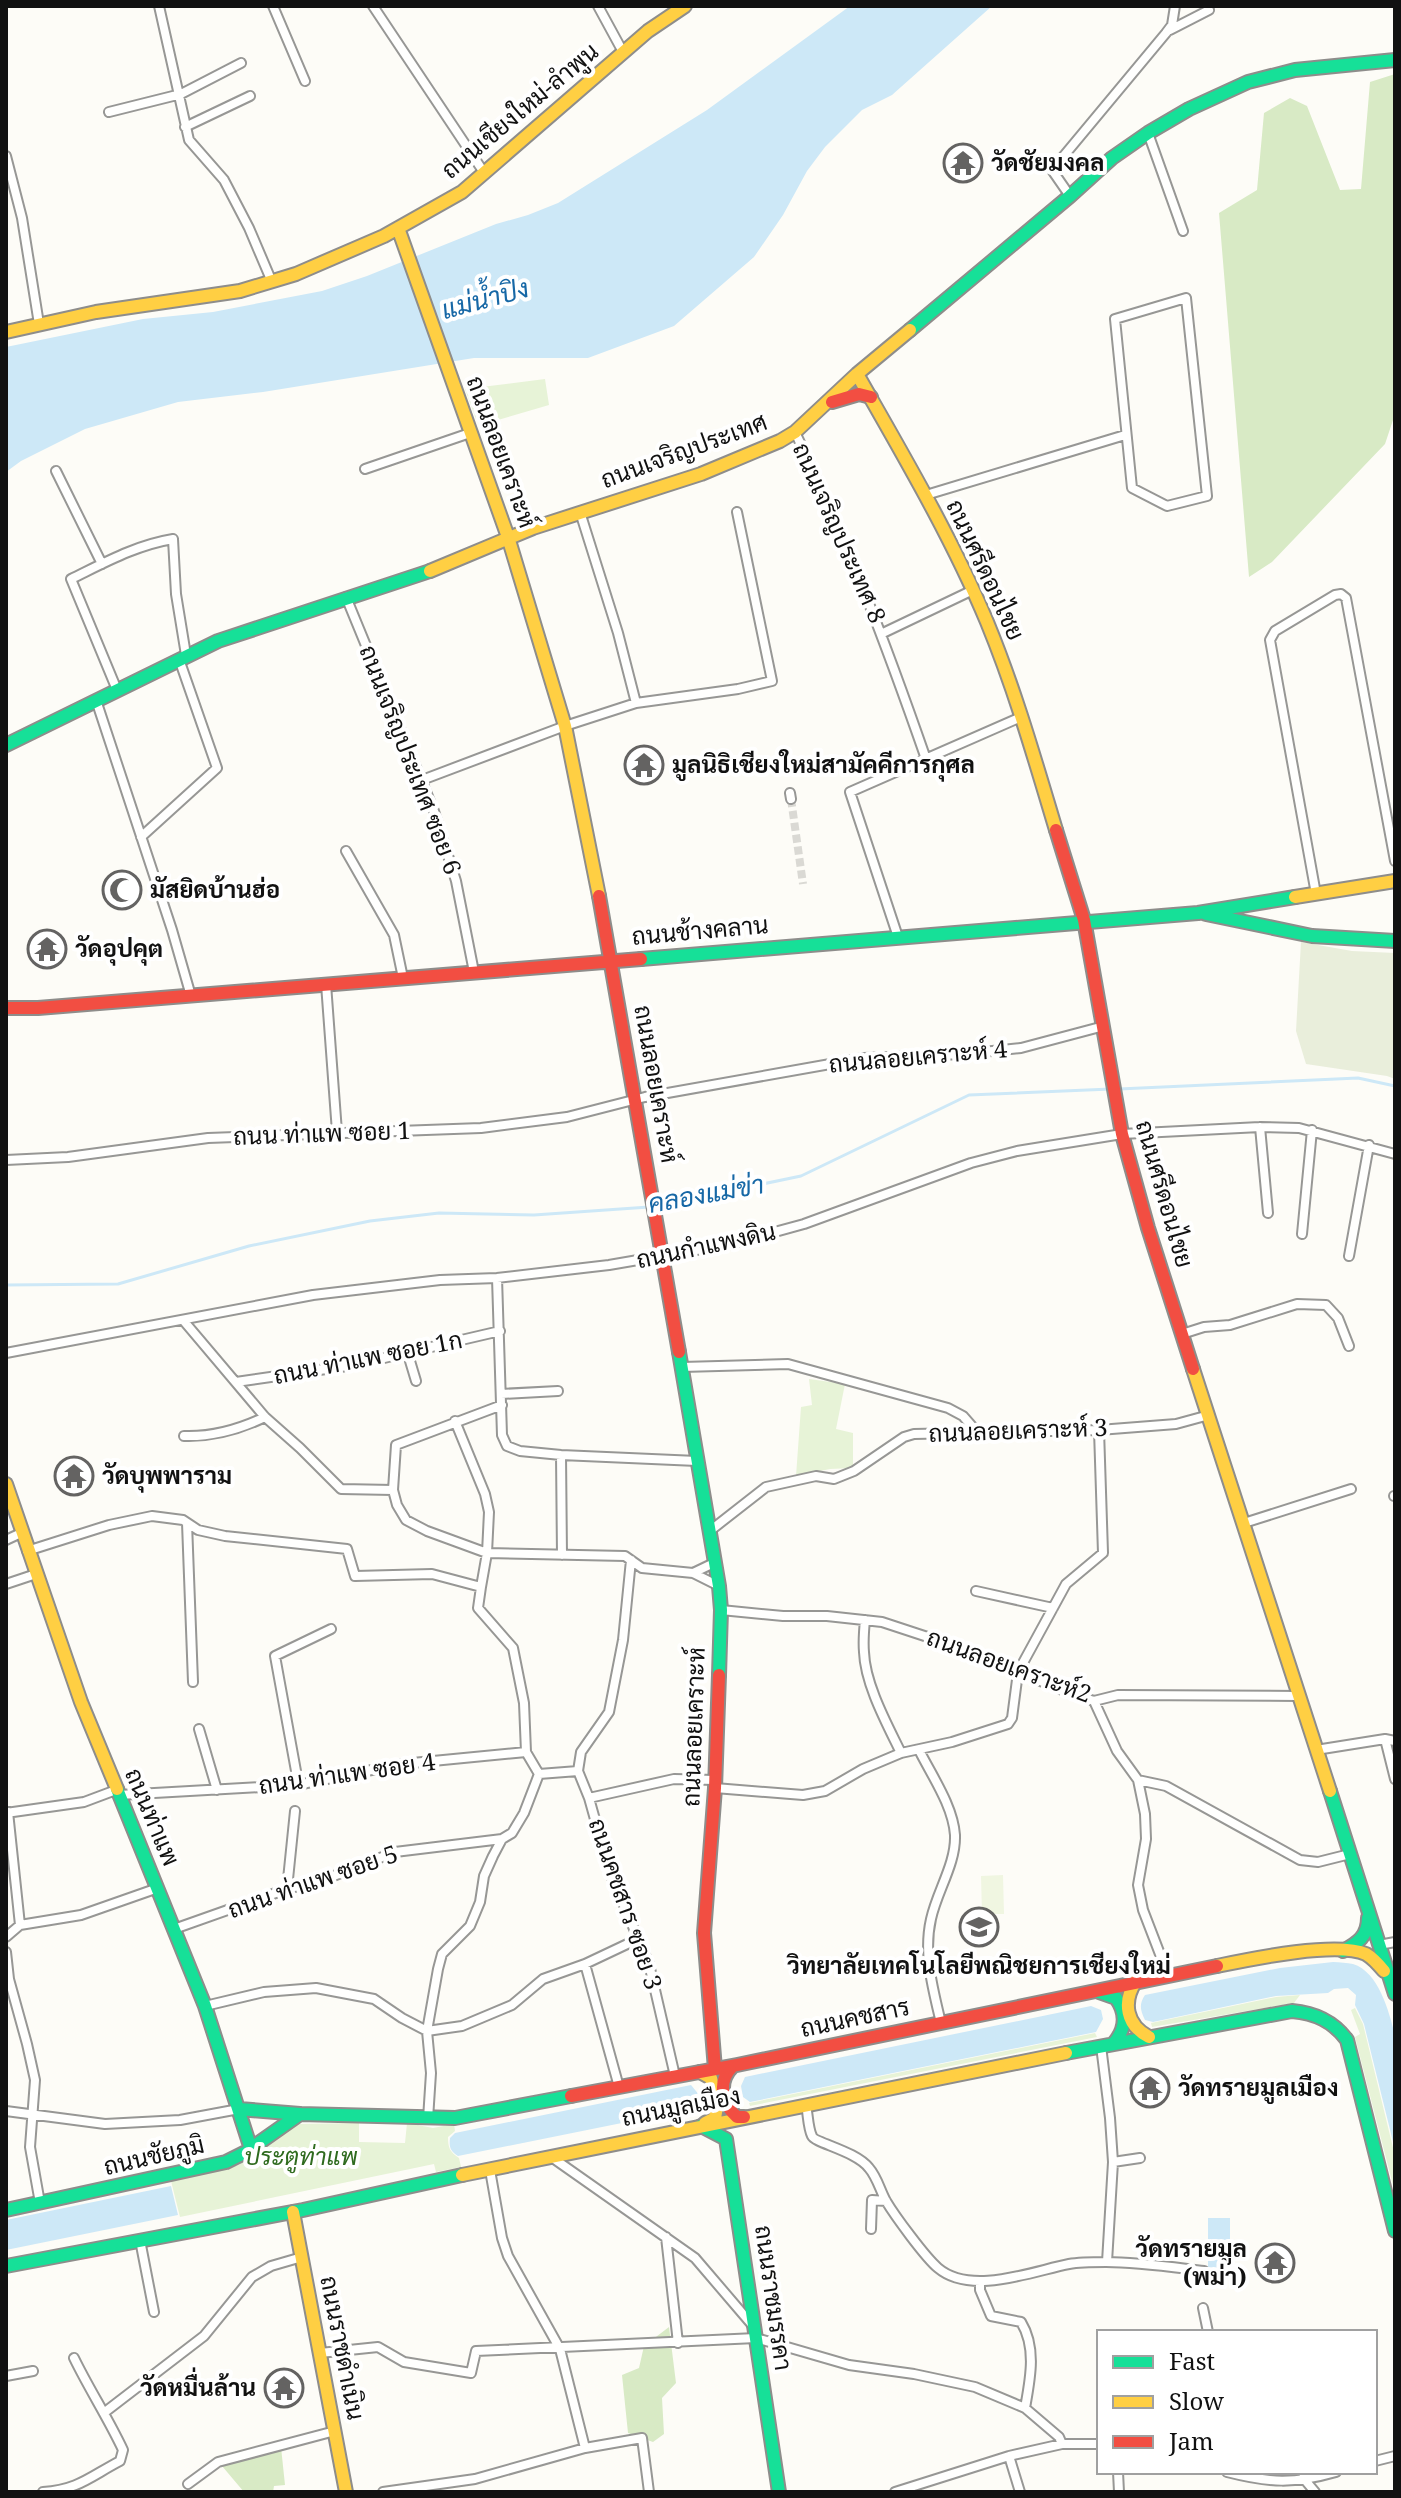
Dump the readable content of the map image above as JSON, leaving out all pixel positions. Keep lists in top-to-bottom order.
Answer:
{
  "streets": {
    "street": [
      "ถนนเชียงใหม่-ลำพูน",
      "ถนนเจริญประเทศ",
      "ถนนลอยเคราะห์",
      "ถนนเจริญประเทศ 8",
      "ถนนศรีดอนไชย",
      "ถนนเจริญประเทศ ซอย 6",
      "ถนนช้างคลาน",
      "ถนนลอยเคราะห์ 4",
      "ถนน ท่าแพ ซอย 1",
      "ถนนกำแพงดิน",
      "ถนน ท่าแพ ซอย 1ก",
      "ถนนลอยเคราะห์ 3",
      "ถนนลอยเคราะห์2",
      "ถนน ท่าแพ ซอย 4",
      "ถนนท่าแพ",
      "ถนน ท่าแพ ซอย 5",
      "ถนนคชสาร ซอย 3",
      "ถนนคชสาร",
      "ถนนมูลเมือง",
      "ถนนชัยภูมิ",
      "ถนนราชมรรคา",
      "ถนนราชดำเนิน"
    ]
  },
  "crossings": [
    ["ถนนเชียงใหม่-ลำพูน", "ถนนลอยเคราะห์"],
    ["ถนนเจริญประเทศ", "ถนนลอยเคราะห์"],
    ["ถนนเจริญประเทศ", "ถนนเจริญประเทศ 8"],
    ["ถนนเจริญประเทศ", "ถนนศรีดอนไชย"],
    ["ถนนเจริญประเทศ", "ถนนเจริญประเทศ ซอย 6"],
    ["ถนนลอยเคราะห์", "ถนนช้างคลาน"],
    ["ถนนลอยเคราะห์", "ถนนลอยเคราะห์ 4"],
    ["ถนนลอยเคราะห์", "ถนน ท่าแพ ซอย 1"],
    ["ถนนลอยเคราะห์", "ถนนกำแพงดิน"],
    ["ถนนลอยเคราะห์", "ถนนลอยเคราะห์ 3"],
    ["ถนนลอยเคราะห์", "ถนนลอยเคราะห์2"],
    ["ถนนลอยเคราะห์", "ถนนคชสาร"],
    ["ถนนเจริญประเทศ 8", "ถนนศรีดอนไชย"],
    ["ถนนศรีดอนไชย", "ถนนช้างคลาน"],
    ["ถนนศรีดอนไชย", "ถนนลอยเคราะห์ 4"],
    ["ถนนศรีดอนไชย", "ถนนกำแพงดิน"],
    ["ถนนศรีดอนไชย", "ถนนลอยเคราะห์ 3"],
    ["ถนนศรีดอนไชย", "ถนนลอยเคราะห์2"],
    ["ถนนศรีดอนไชย", "ถนนคชสาร"],
    ["ถนนเจริญประเทศ ซอย 6", "ถนนช้างคลาน"],
    ["ถนนลอยเคราะห์ 4", "ถนน ท่าแพ ซอย 1"],
    ["ถนน ท่าแพ ซอย 4", "ถนนท่าแพ"],
    ["ถนนท่าแพ", "ถนน ท่าแพ ซอย 5"],
    ["ถนนท่าแพ", "ถนนชัยภูมิ"],
    ["ถนนคชสาร ซอย 3", "ถนนคชสาร"],
    ["ถนนคชสาร", "ถนนชัยภูมิ"],
    ["ถนนมูลเมือง", "ถนนราชมรรคา"],
    ["ถนนมูลเมือง", "ถนนราชดำเนิน"]
  ],
  "water": ["แม่น้ำปิง", "คลองแม่ข่า"],
  "parks": ["ประตูท่าแพ"],
  "places": {
    "temple": [
      "วัดชัยมงคล",
      "มูลนิธิเชียงใหม่สามัคคีการกุศล",
      "วัดอุปคุต",
      "วัดบุพพาราม",
      "วัดทรายมูลเมือง",
      "วัดทรายมูล (พม่า)",
      "วัดหมื่นล้าน"
    ],
    "mosque": ["มัสยิดบ้านฮ่อ"],
    "school or university": ["วิทยาลัยเทคโนโลยีพณิชยการเชียงใหม่"]
  },
  "legend": ["Fast", "Slow", "Jam"]
}
